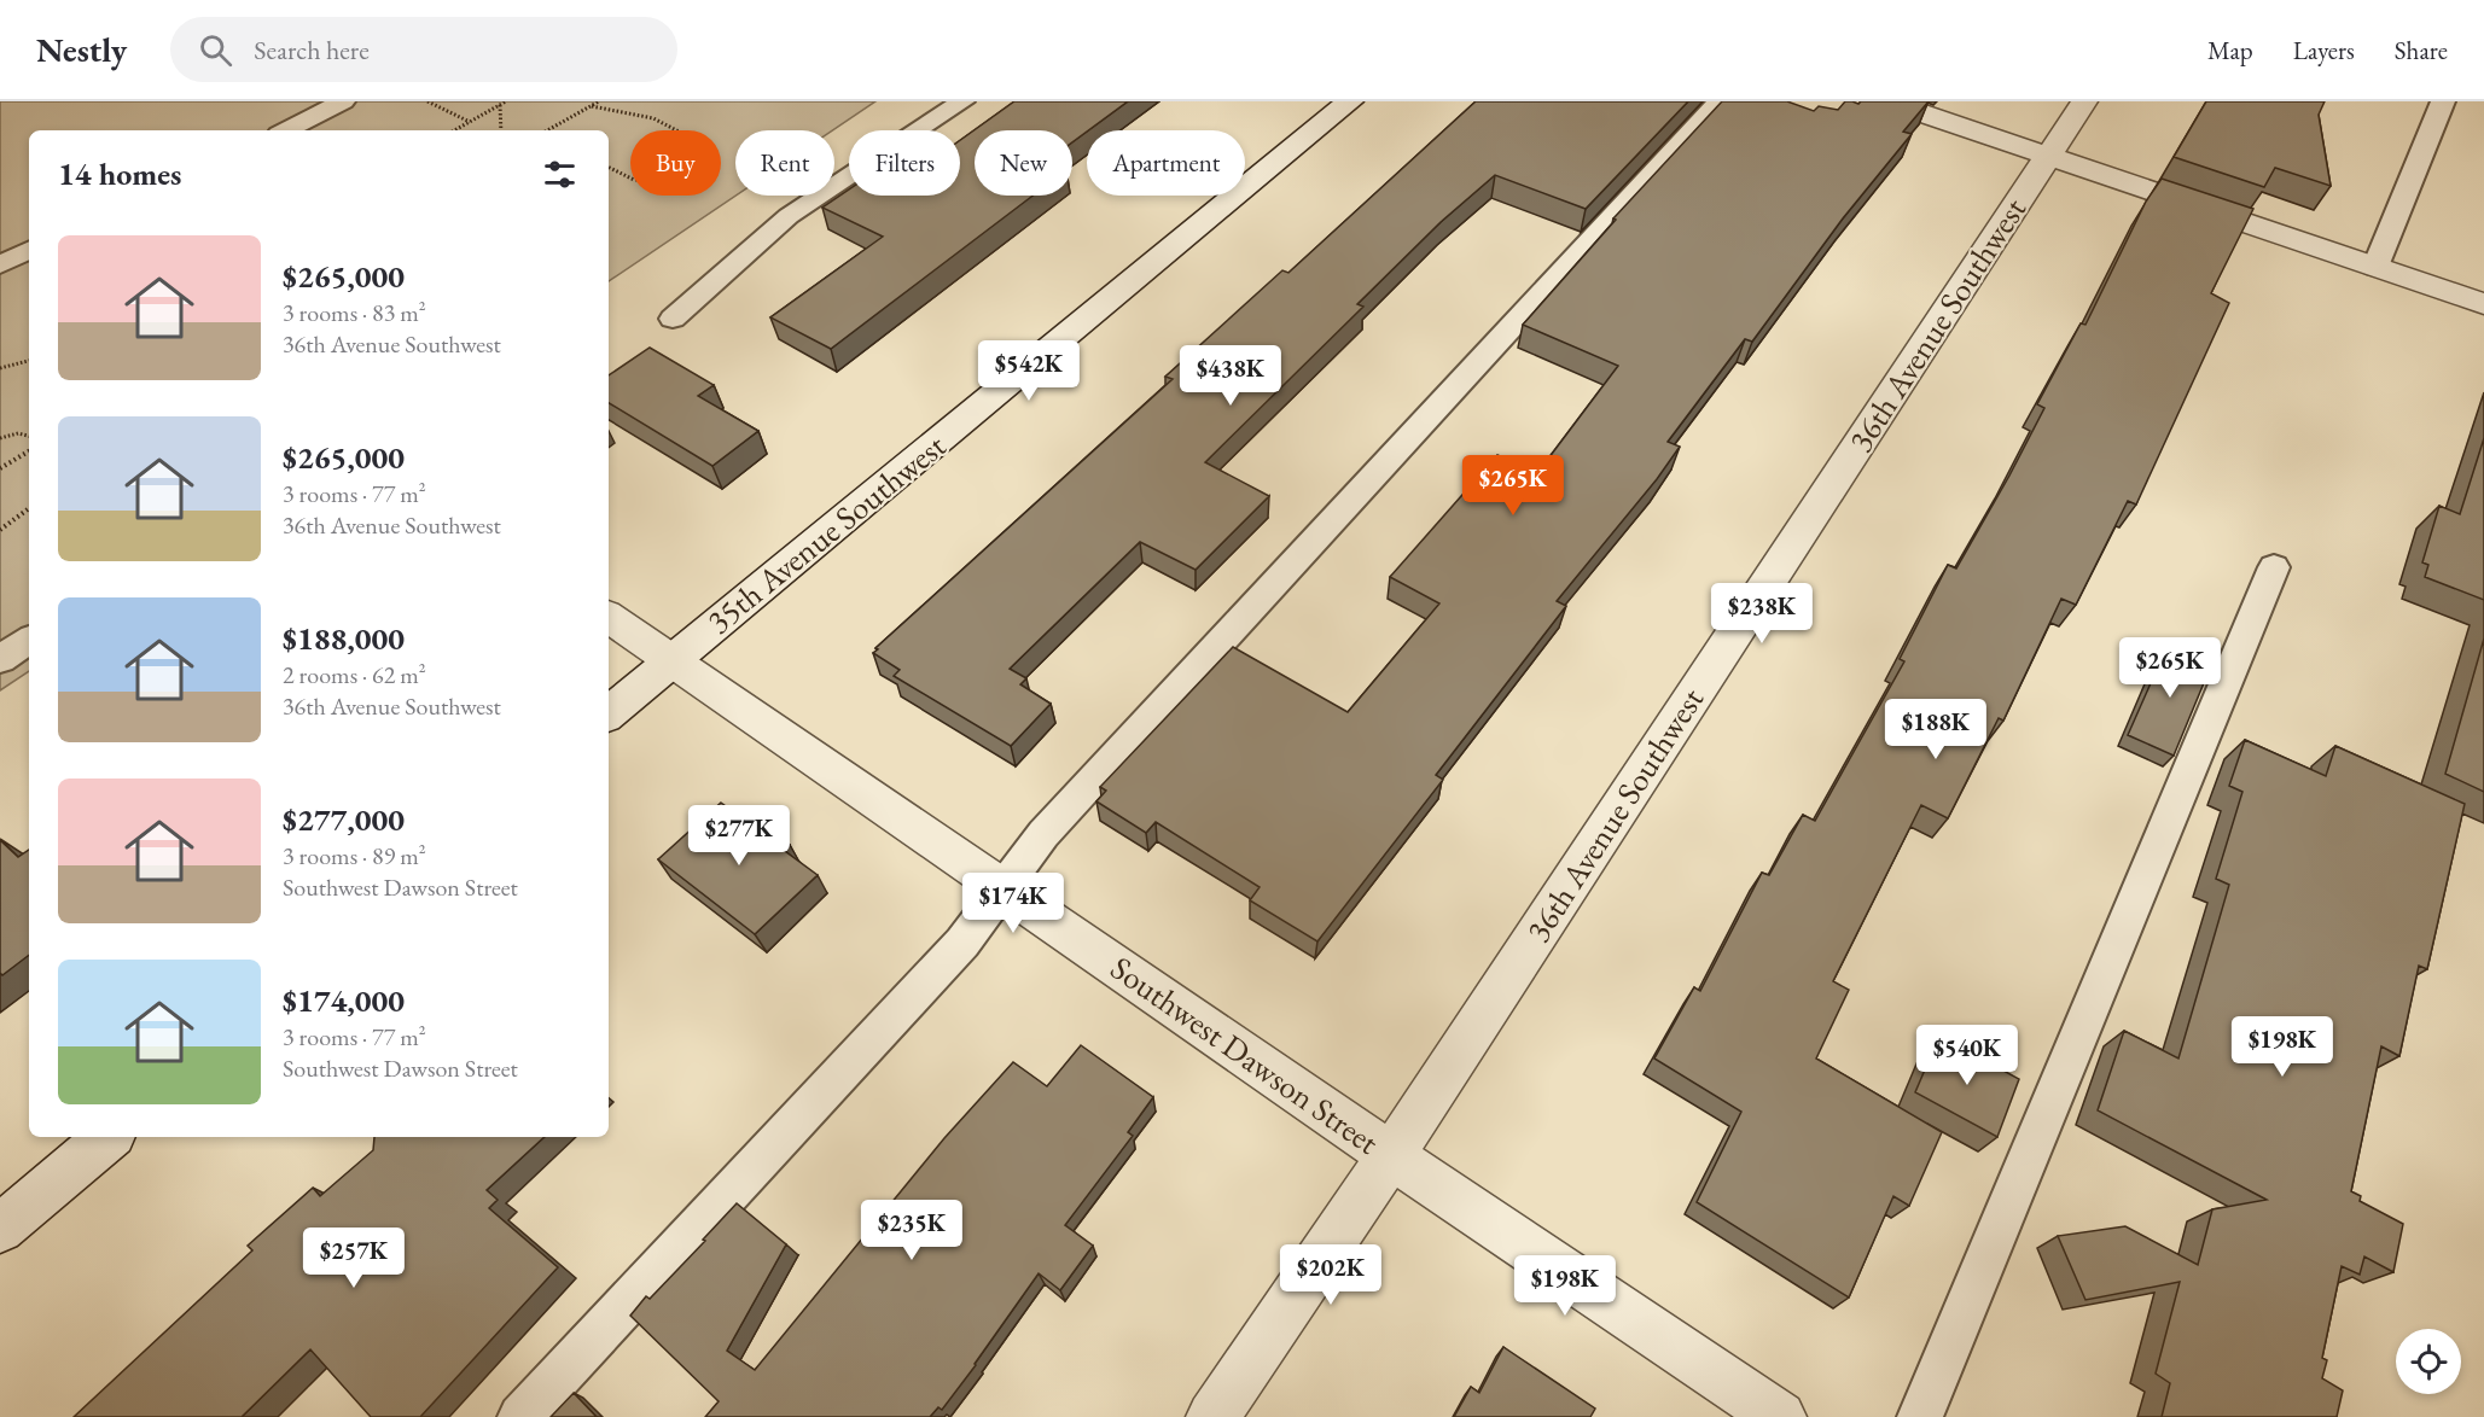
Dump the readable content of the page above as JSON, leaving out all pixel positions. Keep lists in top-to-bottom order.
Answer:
{
  "streets": {
    "street": ["36th Avenue Southwest", "35th Avenue Southwest", "Southwest Dawson Street"]
  },
  "crossings": [
    ["36th Avenue Southwest", "Southwest Dawson Street"],
    ["35th Avenue Southwest", "Southwest Dawson Street"]
  ],
  "page": {
    "header": "Nestly",
    "search": "Search here",
    "nav": ["Map", "Layers", "Share"],
    "chip": [
      "Buy",
      "Rent",
      "Filters",
      "New",
      "Apartment"
    ],
    "heading": "14 homes",
    "list": [
      {
        "name": "$265,000",
        "note": "3 rooms · 83 m² · 36th Avenue Southwest"
      },
      {
        "name": "$265,000",
        "note": "3 rooms · 77 m² · 36th Avenue Southwest"
      },
      {
        "name": "$188,000",
        "note": "2 rooms · 62 m² · 36th Avenue Southwest"
      },
      {
        "name": "$277,000",
        "note": "3 rooms · 89 m² · Southwest Dawson Street"
      },
      {
        "name": "$174,000",
        "note": "3 rooms · 77 m² · Southwest Dawson Street"
      }
    ],
    "price": [
      "$542K",
      "$438K",
      "$265K",
      "$238K",
      "$265K",
      "$188K",
      "$277K",
      "$174K",
      "$198K",
      "$540K",
      "$235K",
      "$257K",
      "$202K",
      "$198K"
    ]
  }
}
